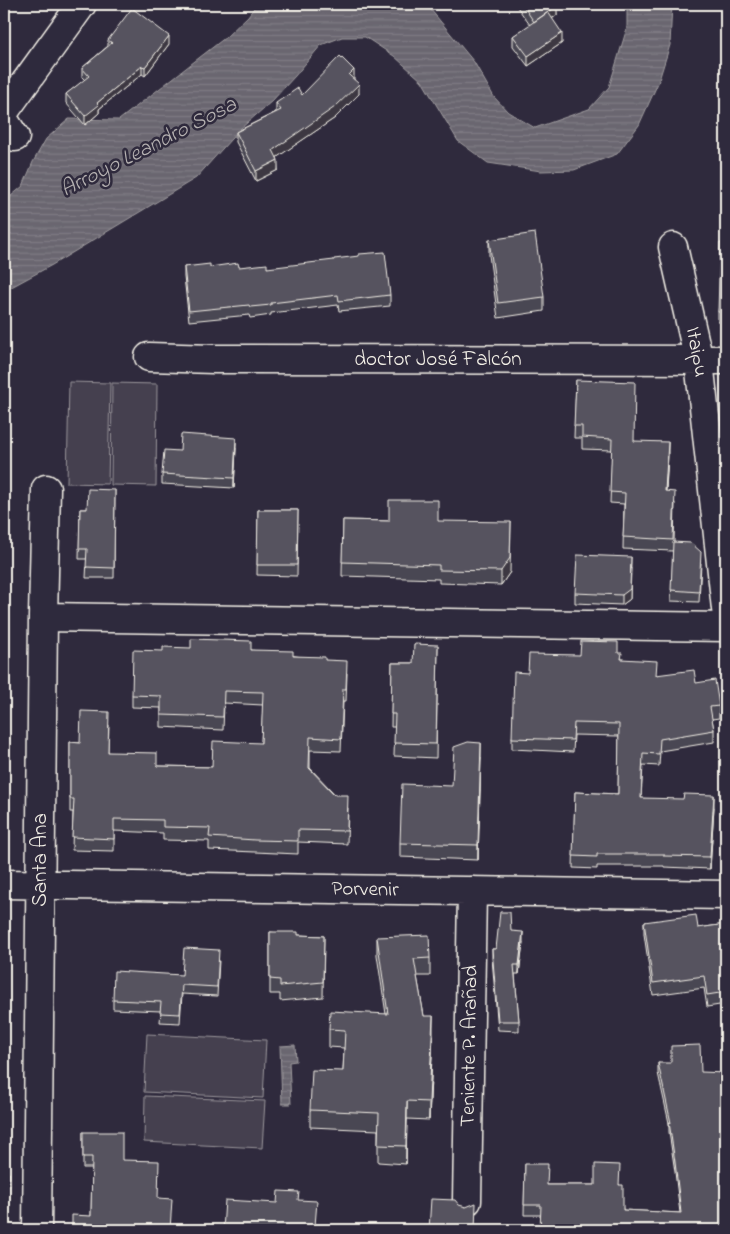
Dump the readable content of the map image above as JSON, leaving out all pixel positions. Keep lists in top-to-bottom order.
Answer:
{
  "streets": {
    "street": [
      "Itaipu",
      "doctor José Falcón",
      "Santa Ana",
      "Porvenir",
      "Teniente P. Arañad"
    ]
  },
  "crossings": [
    ["Itaipu", "doctor José Falcón"],
    ["Santa Ana", "Porvenir"],
    ["Porvenir", "Teniente P. Arañad"]
  ],
  "water": ["Arroyo Leandro Sosa"]
}
